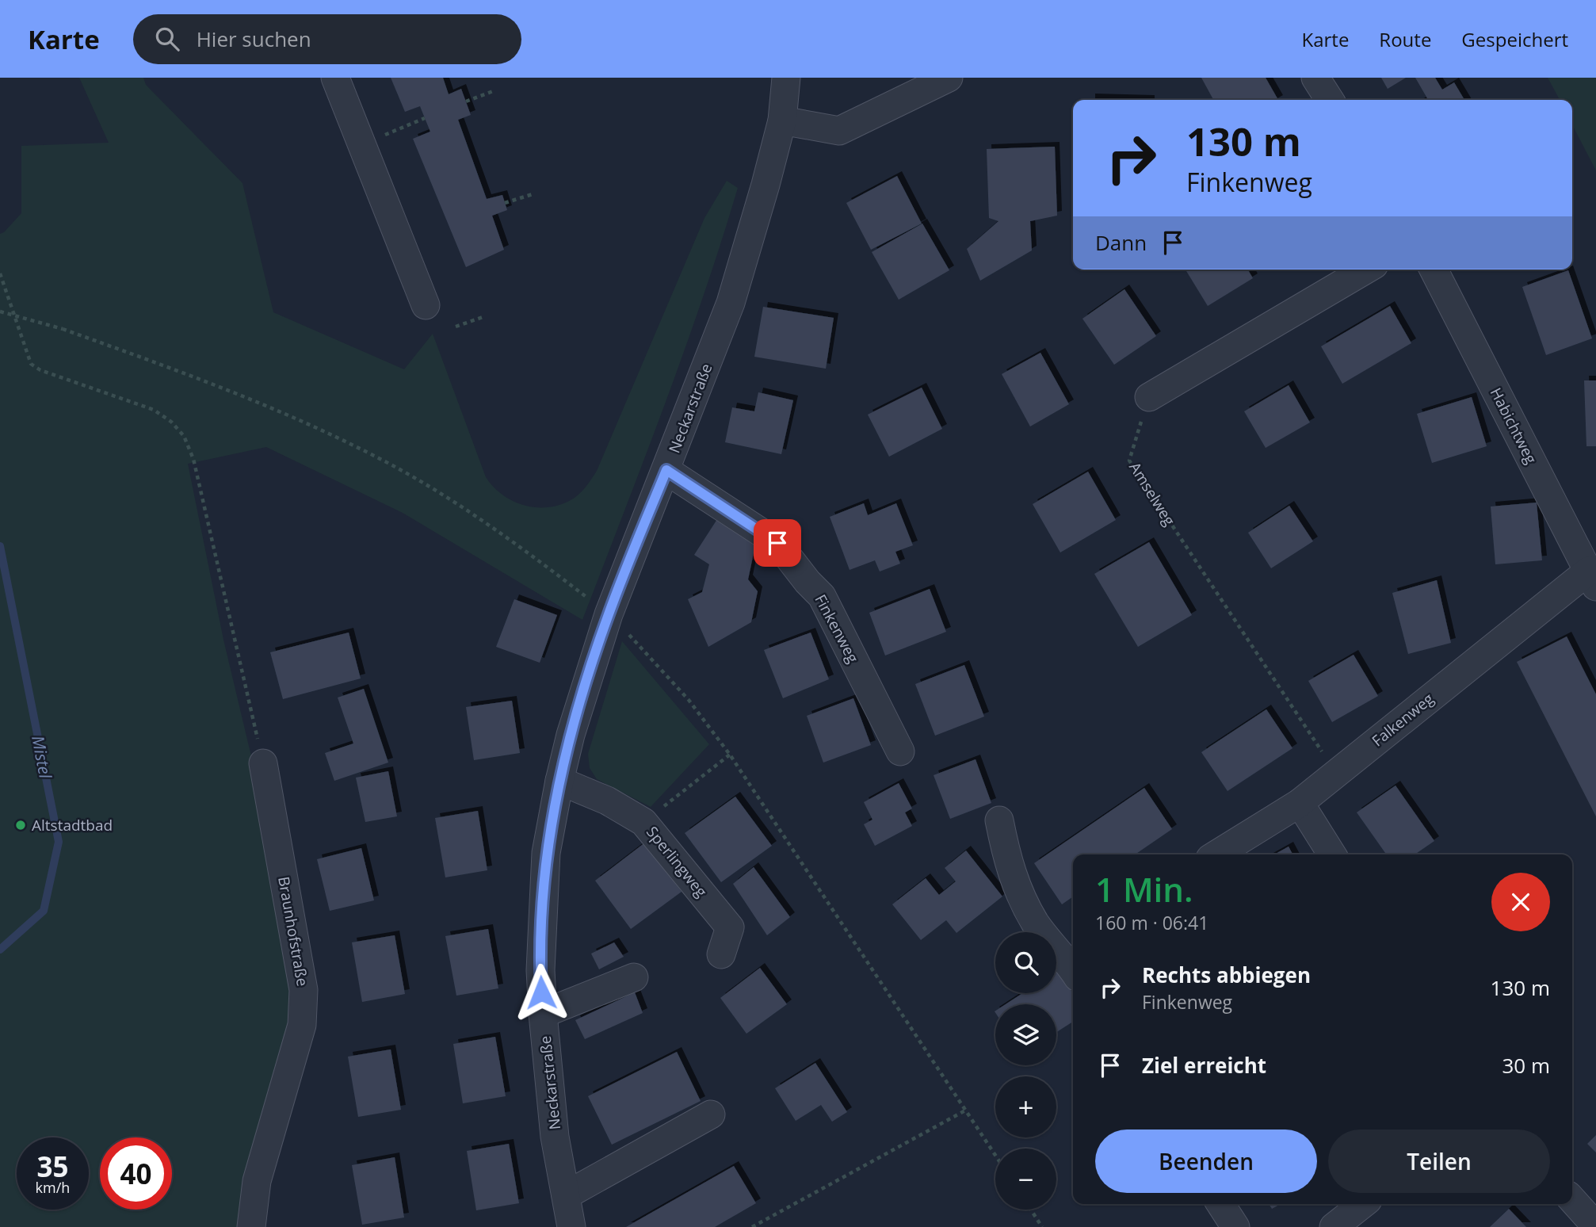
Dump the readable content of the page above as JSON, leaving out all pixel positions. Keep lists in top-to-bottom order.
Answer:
{
  "streets": {
    "street": [
      "Neckarstraße",
      "Habichtweg",
      "Finkenweg",
      "Falkenweg",
      "Sperlingweg",
      "Braunhofstraße"
    ],
    "path": ["Amselweg"]
  },
  "crossings": [
    ["Neckarstraße", "Finkenweg"],
    ["Neckarstraße", "Sperlingweg"],
    ["Habichtweg", "Falkenweg"],
    ["Amselweg", "Falkenweg"]
  ],
  "water": ["Mistel"],
  "places": ["Altstadtbad"],
  "page": {
    "header": "Karte",
    "search": "Hier suchen",
    "nav": ["Karte", "Route", "Gespeichert"],
    "turn": ["130 m", "Finkenweg"],
    "then": "Dann",
    "heading": ["1 Min.", "160 m · 06:41"],
    "map_buttons": ["+", "−"],
    "list": [
      {
        "name": "Rechts abbiegen",
        "note": "Finkenweg",
        "value": "130 m"
      },
      {
        "name": "Ziel erreicht",
        "value": "30 m"
      }
    ],
    "buttons": ["Beenden", "Teilen"],
    "speed": "35 km/h",
    "limit": "40"
  }
}
